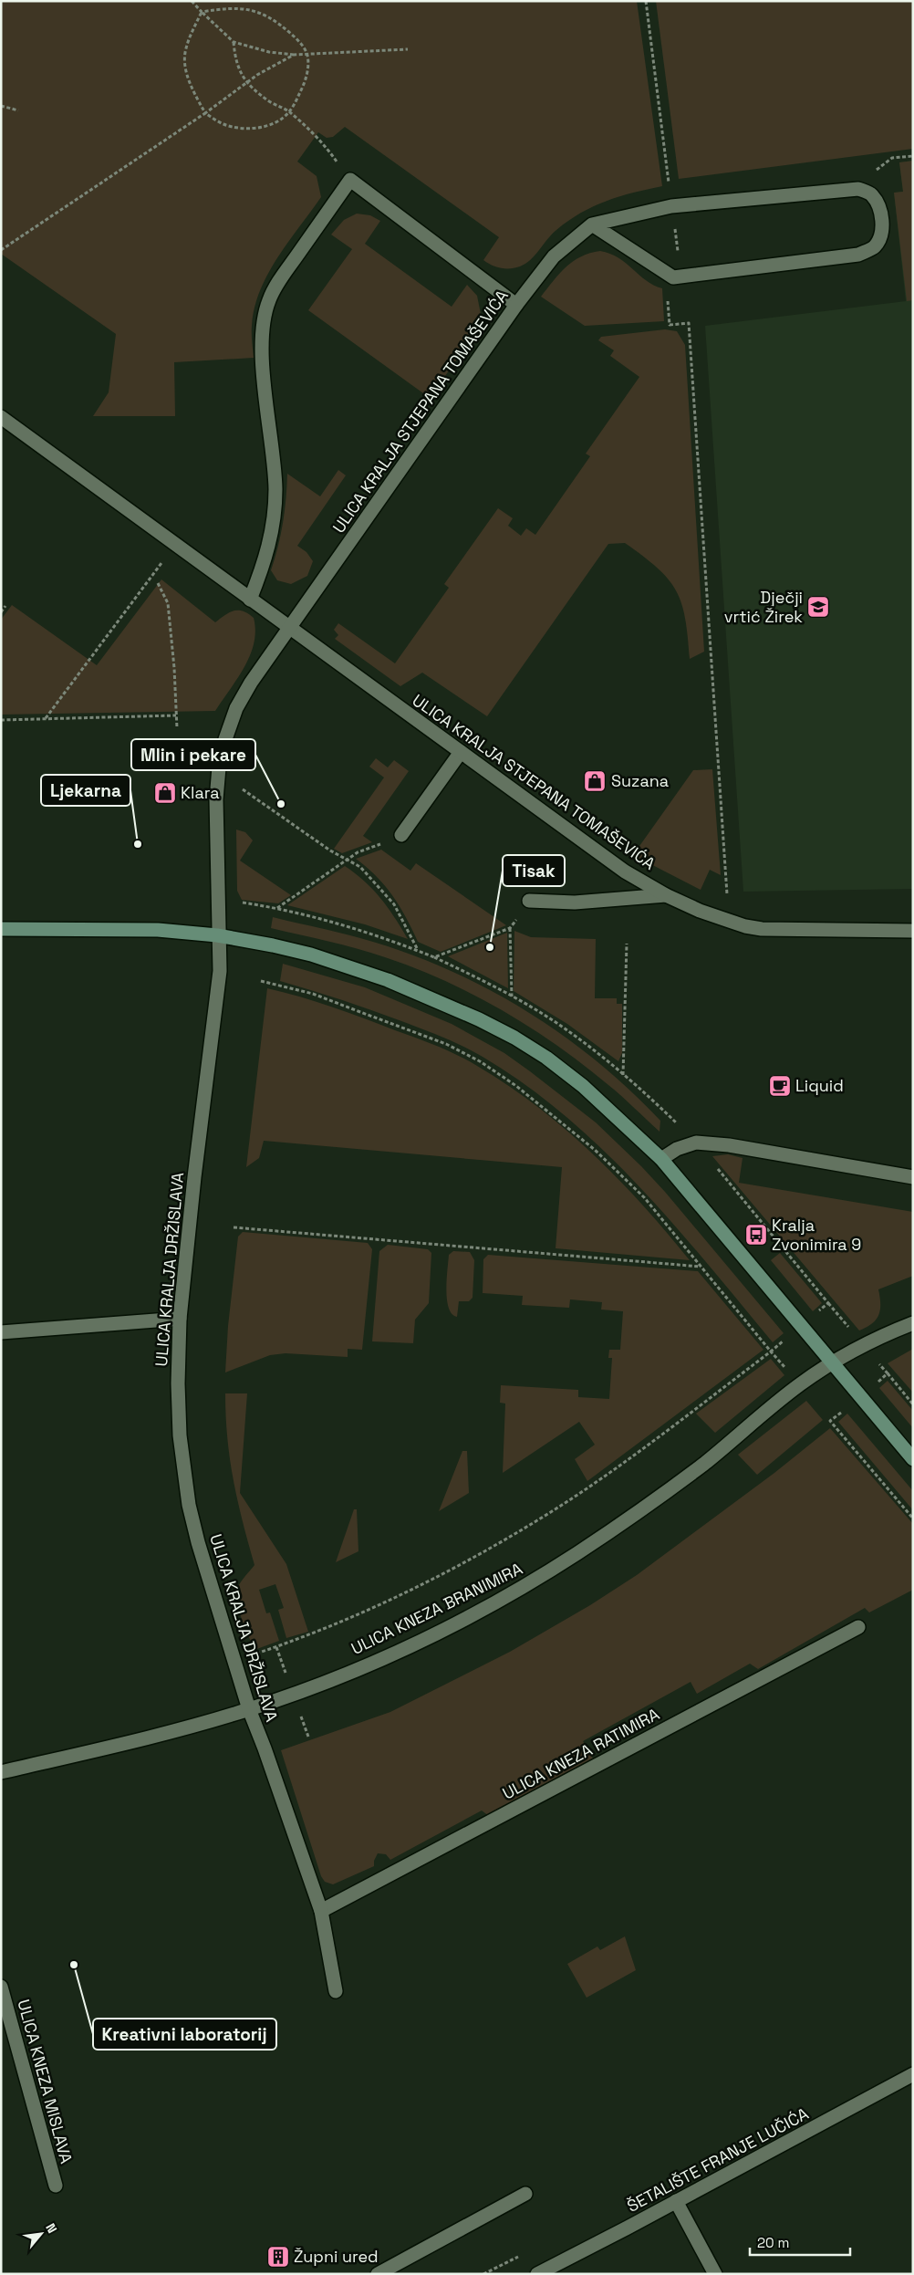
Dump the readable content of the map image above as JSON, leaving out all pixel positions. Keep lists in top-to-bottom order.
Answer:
{
  "streets": {
    "street": [
      "ULICA KRALJA STJEPANA TOMAŠEVIĆA",
      "ULICA KRALJA DRŽISLAVA",
      "ULICA KNEZA BRANIMIRA",
      "ULICA KNEZA RATIMIRA",
      "ULICA KNEZA MISLAVA",
      "ŠETALIŠTE FRANJE LUČIĆA"
    ]
  },
  "crossings": [
    ["ULICA KRALJA STJEPANA TOMAŠEVIĆA", "ULICA KRALJA DRŽISLAVA"],
    ["ULICA KRALJA DRŽISLAVA", "ULICA KNEZA BRANIMIRA"],
    ["ULICA KRALJA DRŽISLAVA", "ULICA KNEZA RATIMIRA"]
  ],
  "places": {
    "school or university": ["Dječji vrtić Žirek"],
    "shop": ["Suzana", "Klara"],
    "other": [
      "Mlin i pekare",
      "Ljekarna",
      "Tisak",
      "Kreativni laboratorij"
    ],
    "cafe": ["Liquid"],
    "bus stop": ["Kralja Zvonimira 9"],
    "building": ["Župni ured"]
  },
  "scale_bar": "20 m",
  "north": "top right"
}
